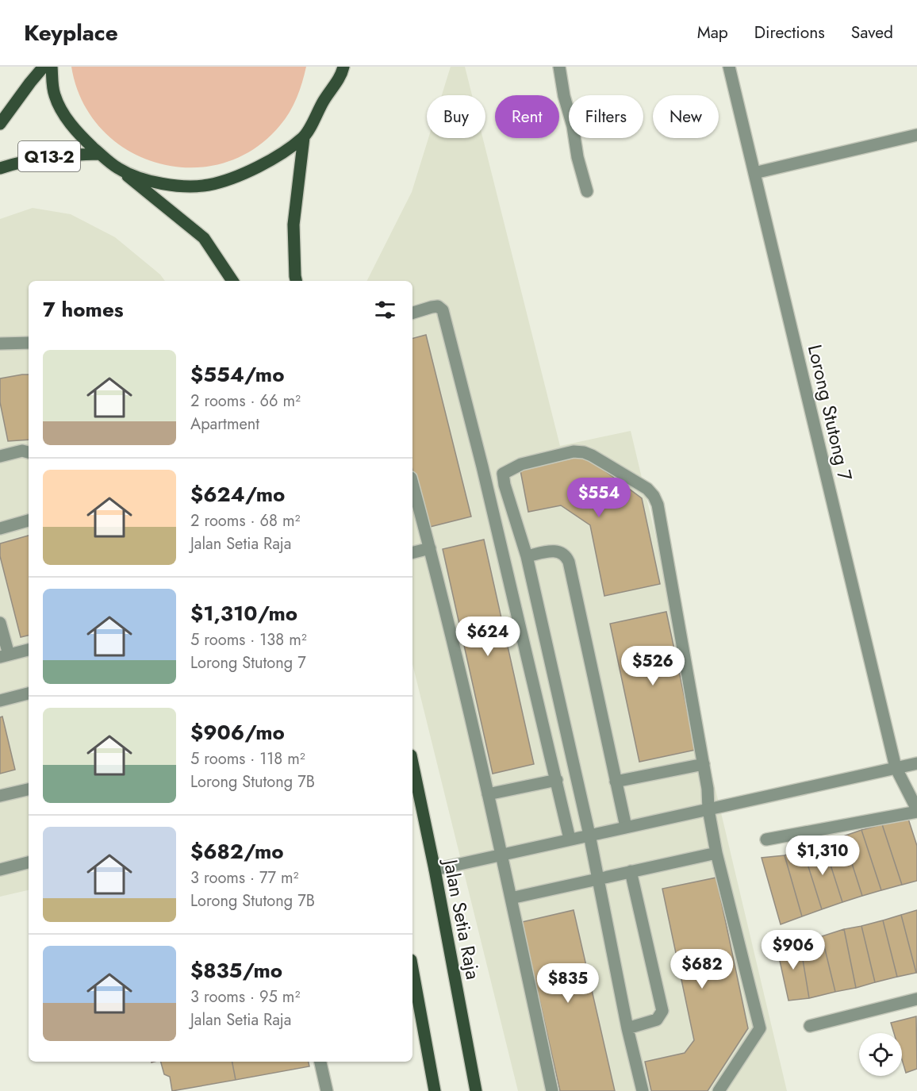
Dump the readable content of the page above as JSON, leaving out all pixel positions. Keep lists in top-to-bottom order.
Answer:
{
  "streets": {
    "main road": ["Q13-2", "Jalan Setia Raja"],
    "street": ["Lorong Stutong 7"]
  },
  "page": {
    "header": "Keyplace",
    "nav": ["Map", "Directions", "Saved"],
    "chip": [
      "Buy",
      "Rent",
      "Filters",
      "New"
    ],
    "heading": "7 homes",
    "list": [
      {
        "name": "$554/mo",
        "note": "2 rooms · 66 m² · Apartment"
      },
      {
        "name": "$624/mo",
        "note": "2 rooms · 68 m² · Jalan Setia Raja"
      },
      {
        "name": "$1,310/mo",
        "note": "5 rooms · 138 m² · Lorong Stutong 7"
      },
      {
        "name": "$906/mo",
        "note": "5 rooms · 118 m² · Lorong Stutong 7B"
      },
      {
        "name": "$682/mo",
        "note": "3 rooms · 77 m² · Lorong Stutong 7B"
      },
      {
        "name": "$835/mo",
        "note": "3 rooms · 95 m² · Jalan Setia Raja"
      }
    ],
    "price": [
      "$554",
      "$624",
      "$526",
      "$1,310",
      "$906",
      "$682",
      "$835"
    ]
  }
}
